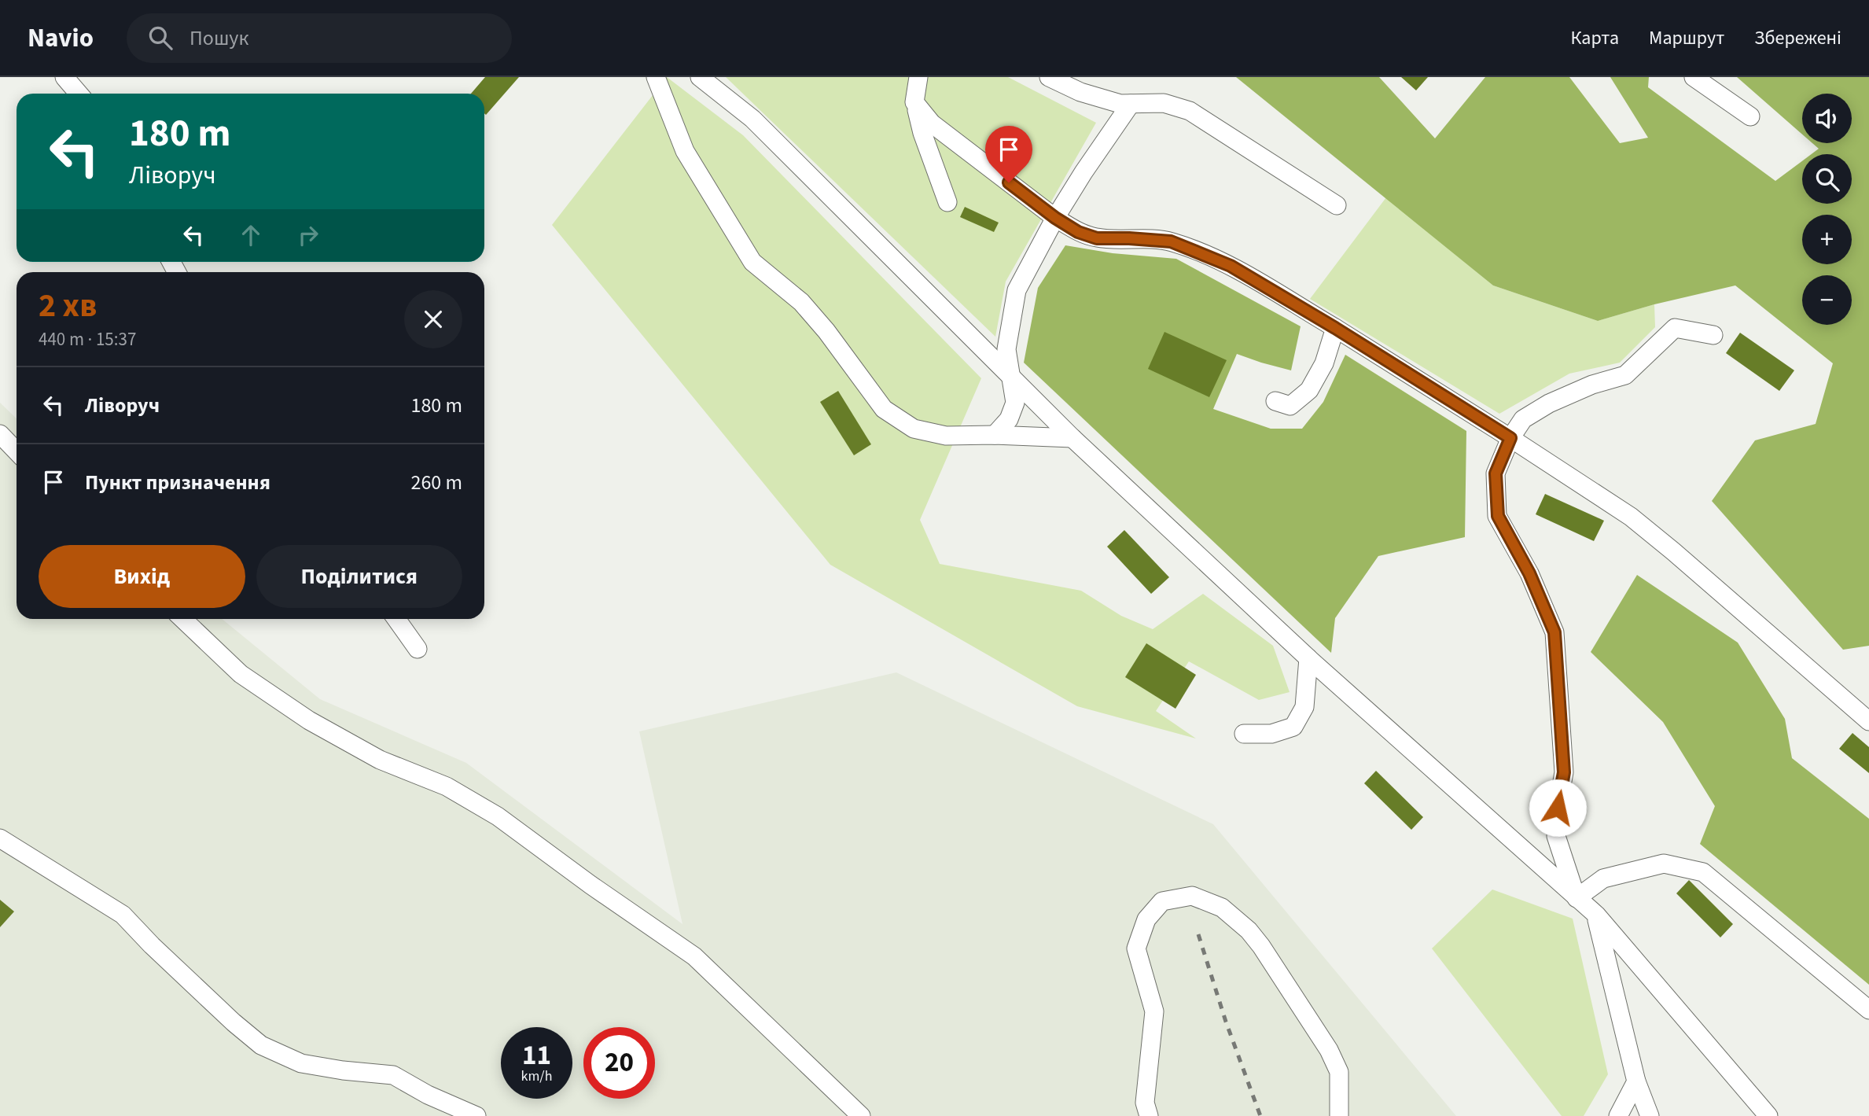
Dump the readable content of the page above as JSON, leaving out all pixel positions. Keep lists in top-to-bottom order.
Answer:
{
  "page": {
    "header": "Navio",
    "search": "Пошук",
    "nav": ["Карта", "Маршрут", "Збережені"],
    "map_buttons": ["+", "−"],
    "turn": ["180 m", "Ліворуч"],
    "heading": ["2 хв", "440 m · 15:37"],
    "list": [
      {
        "name": "Ліворуч",
        "value": "180 m"
      },
      {
        "name": "Пункт призначення",
        "value": "260 m"
      }
    ],
    "buttons": ["Вихід", "Поділитися"],
    "speed": "11 km/h",
    "limit": "20"
  }
}
